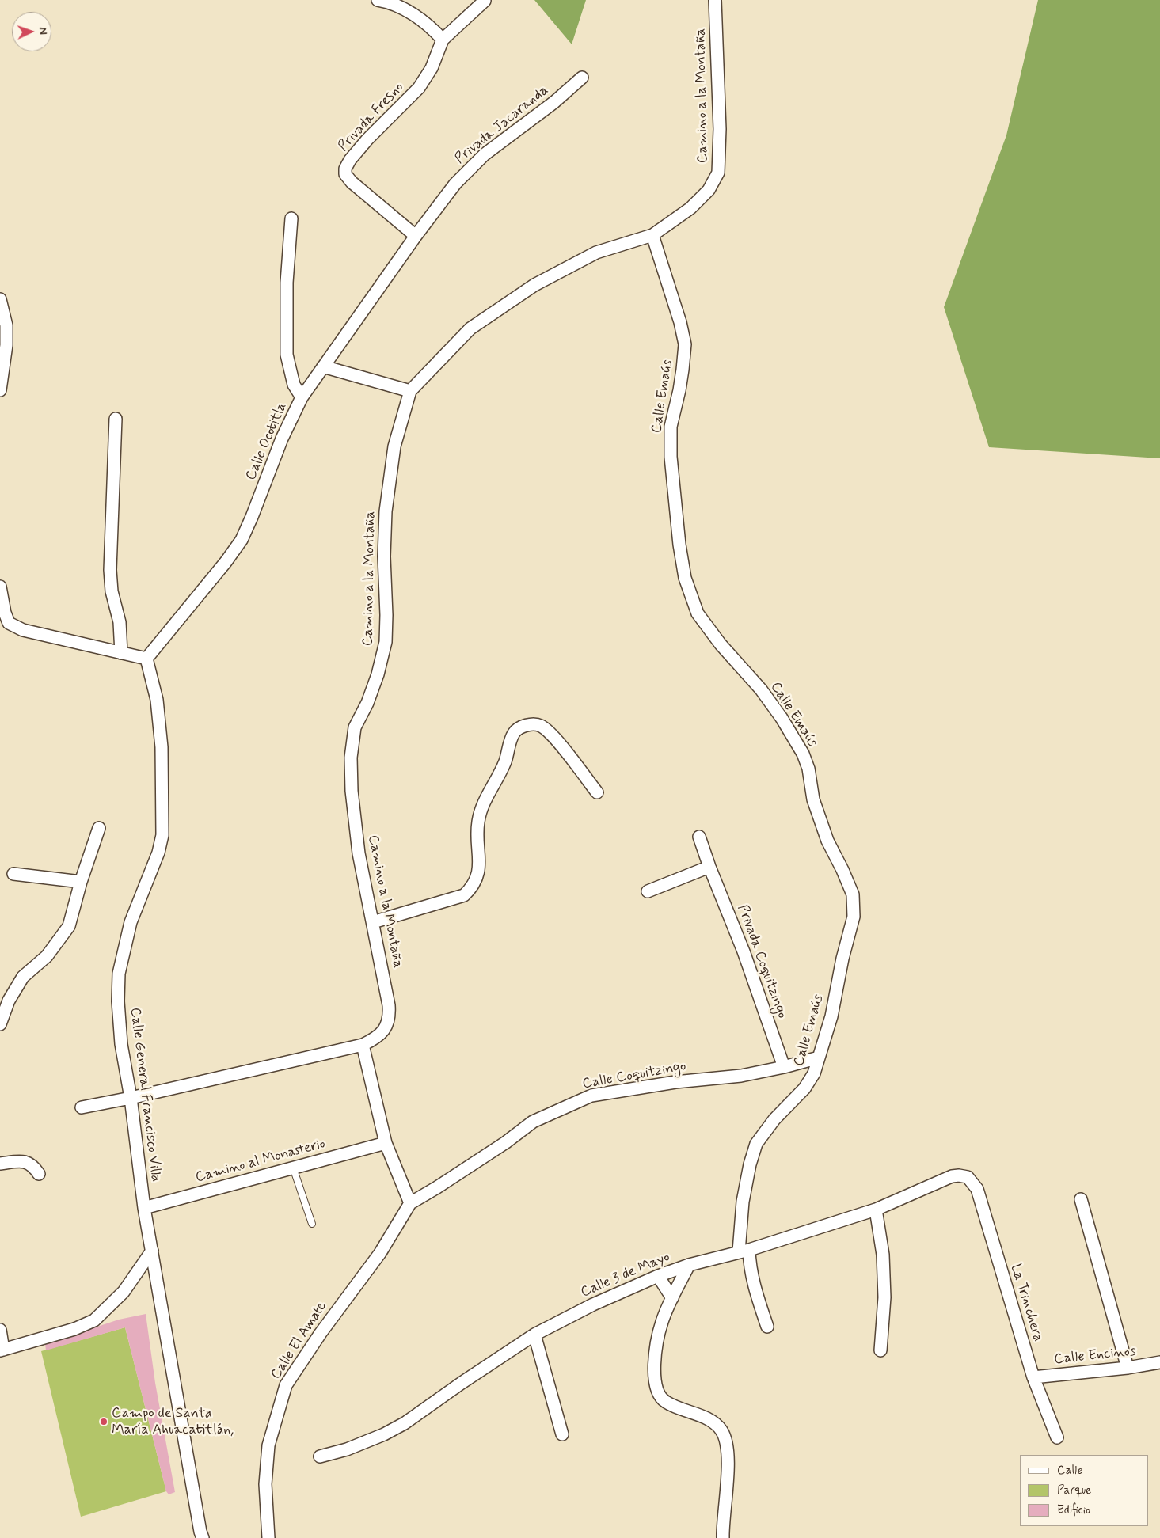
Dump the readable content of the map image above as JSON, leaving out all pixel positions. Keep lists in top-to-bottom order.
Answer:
{
  "streets": {
    "street": [
      "Camino a la Montaña",
      "Privada Fresno",
      "Privada Jacaranda",
      "Calle Emaús",
      "Calle Ocotitla",
      "Privada Coquitzingo",
      "Calle Coquitzingo",
      "Calle General Francisco Villa",
      "Camino al Monasterio",
      "Calle 3 de Mayo",
      "La Trinchera",
      "Calle El Amate",
      "Calle Encinos"
    ]
  },
  "crossings": [
    ["Camino a la Montaña", "Calle Emaús"],
    ["Camino a la Montaña", "Calle General Francisco Villa"],
    ["Privada Fresno", "Privada Jacaranda"],
    ["Privada Fresno", "Calle Ocotitla"],
    ["Privada Jacaranda", "Calle Ocotitla"],
    ["Calle Emaús", "Calle Coquitzingo"],
    ["Calle Emaús", "Calle 3 de Mayo"],
    ["Calle Ocotitla", "Calle General Francisco Villa"],
    ["Privada Coquitzingo", "Calle Coquitzingo"],
    ["Calle Coquitzingo", "Calle El Amate"],
    ["Calle General Francisco Villa", "Camino al Monasterio"],
    ["Calle 3 de Mayo", "La Trinchera"],
    ["La Trinchera", "Calle Encinos"]
  ],
  "places": ["Campo de Santa María Ahuacatitlán,"],
  "legend": ["Calle", "Parque", "Edificio"],
  "north": "right"
}
